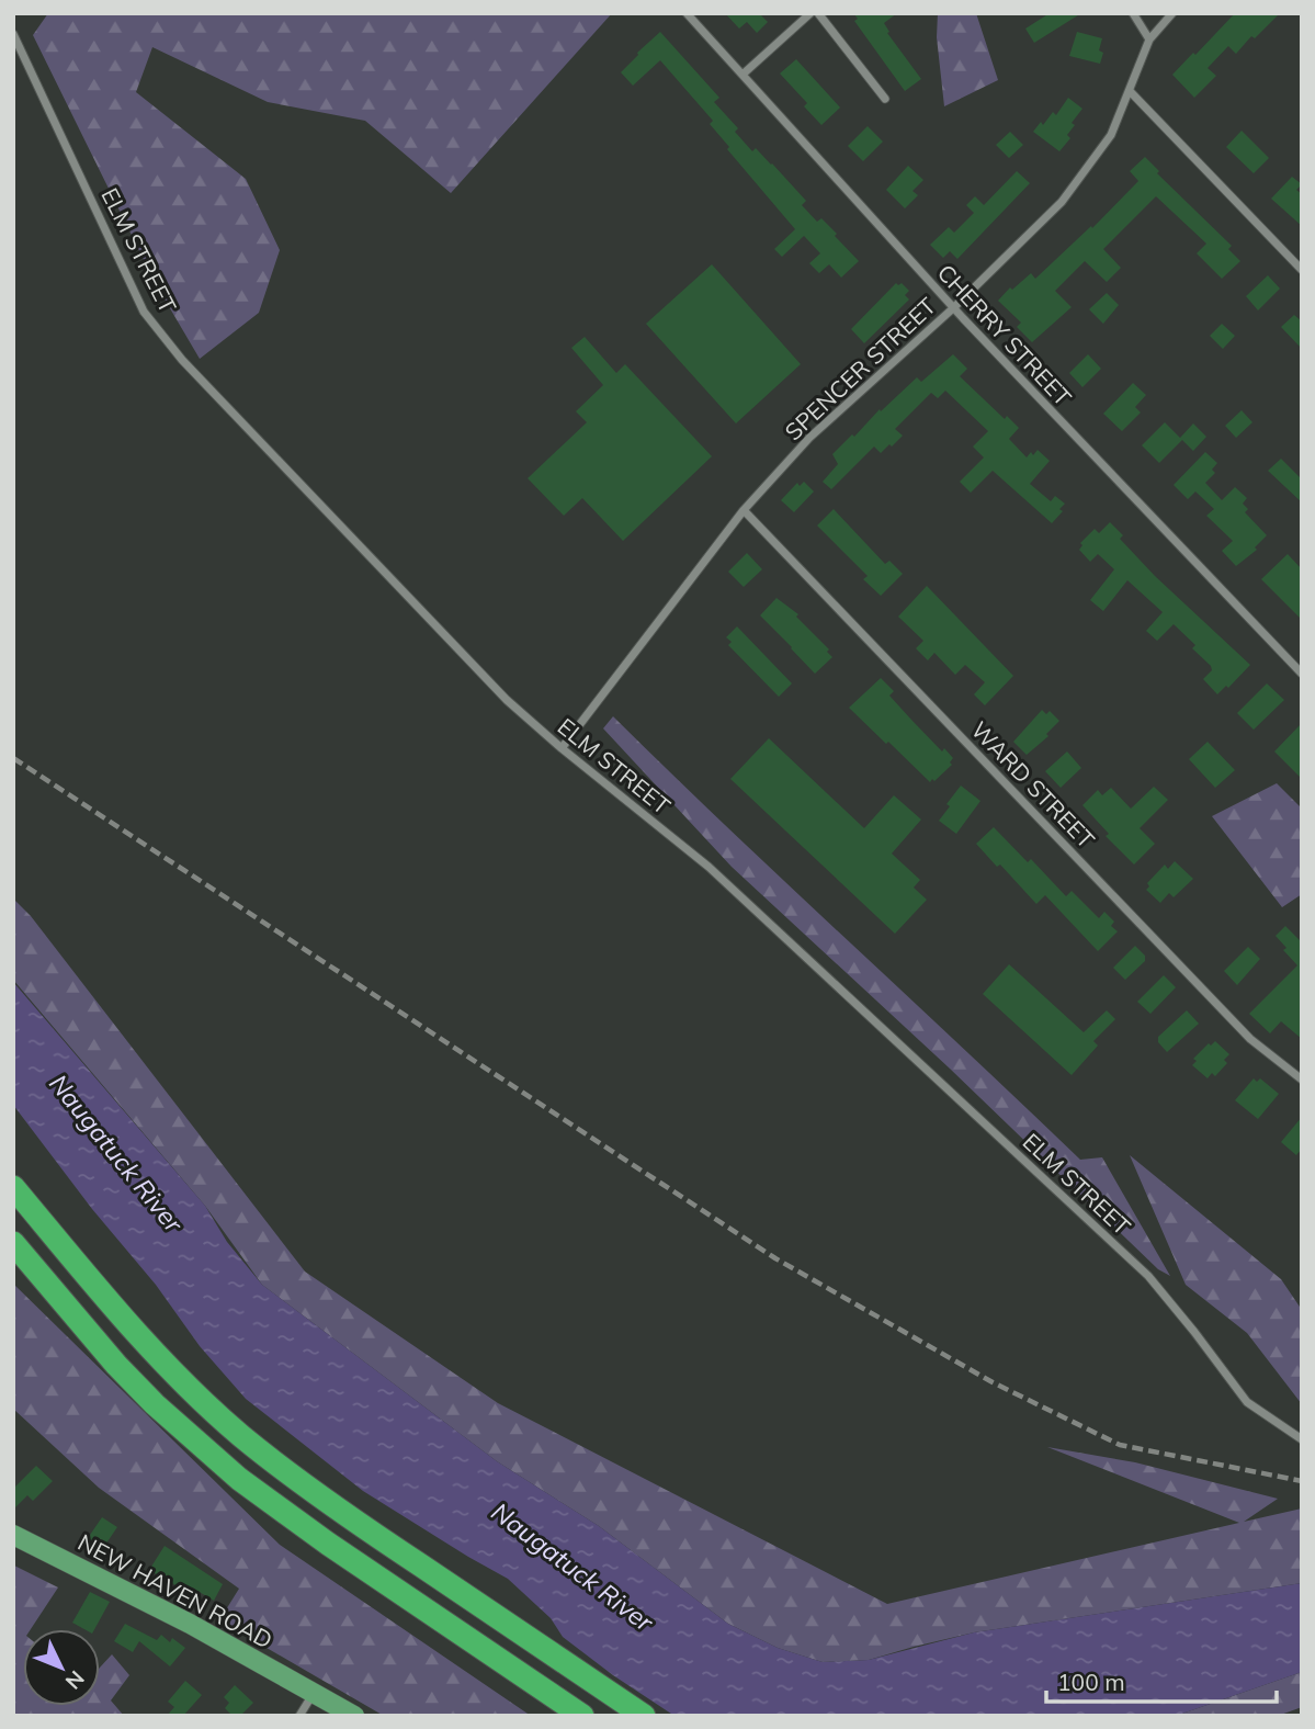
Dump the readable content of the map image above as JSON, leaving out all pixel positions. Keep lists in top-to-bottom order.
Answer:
{
  "streets": {
    "main road": ["NEW HAVEN ROAD"],
    "street": [
      "ELM STREET",
      "CHERRY STREET",
      "SPENCER STREET",
      "WARD STREET"
    ]
  },
  "crossings": [
    ["ELM STREET", "SPENCER STREET"],
    ["CHERRY STREET", "SPENCER STREET"],
    ["SPENCER STREET", "WARD STREET"]
  ],
  "water": ["Naugatuck River"],
  "scale_bar": "100 m",
  "north": "bottom right"
}
